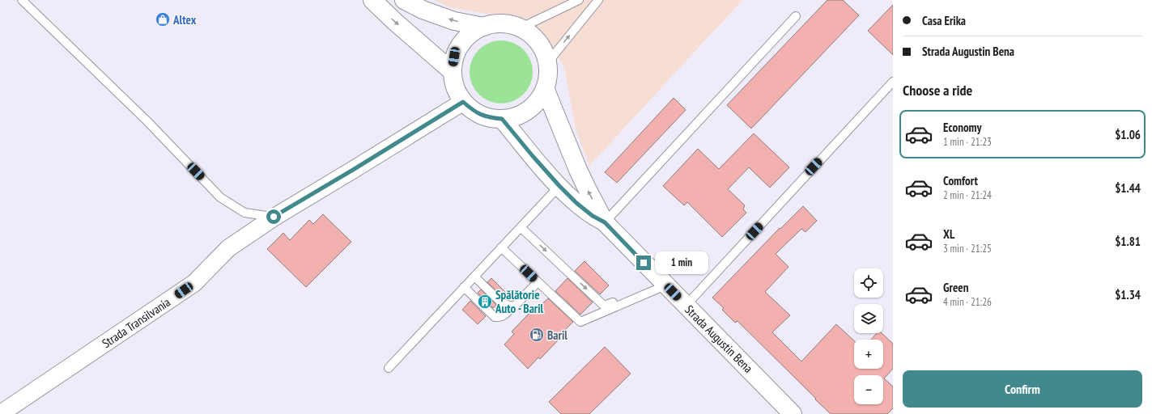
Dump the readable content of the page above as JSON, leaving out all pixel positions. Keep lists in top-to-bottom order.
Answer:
{
  "streets": {
    "main road": ["Strada Augustin Bena"],
    "street": ["Strada Transilvania"]
  },
  "crossings": [
    ["Strada Transilvania", "Strada Augustin Bena"]
  ],
  "places": {
    "shop": ["Altex"],
    "building": ["Spălătorie Auto - Baril"],
    "fuel station": ["Baril"]
  },
  "page": {
    "banner": ["Casa Erika", "Strada Augustin Bena"],
    "heading": "Choose a ride",
    "list": [
      {
        "name": "Economy",
        "note": "1 min · 21:23",
        "value": "$1.06"
      },
      {
        "name": "Comfort",
        "note": "2 min · 21:24",
        "value": "$1.44"
      },
      {
        "name": "XL",
        "note": "3 min · 21:25",
        "value": "$1.81"
      },
      {
        "name": "Green",
        "note": "4 min · 21:26",
        "value": "$1.34"
      }
    ],
    "bubble": "1 min",
    "map_buttons": ["+", "−"],
    "buttons": "Confirm"
  }
}
